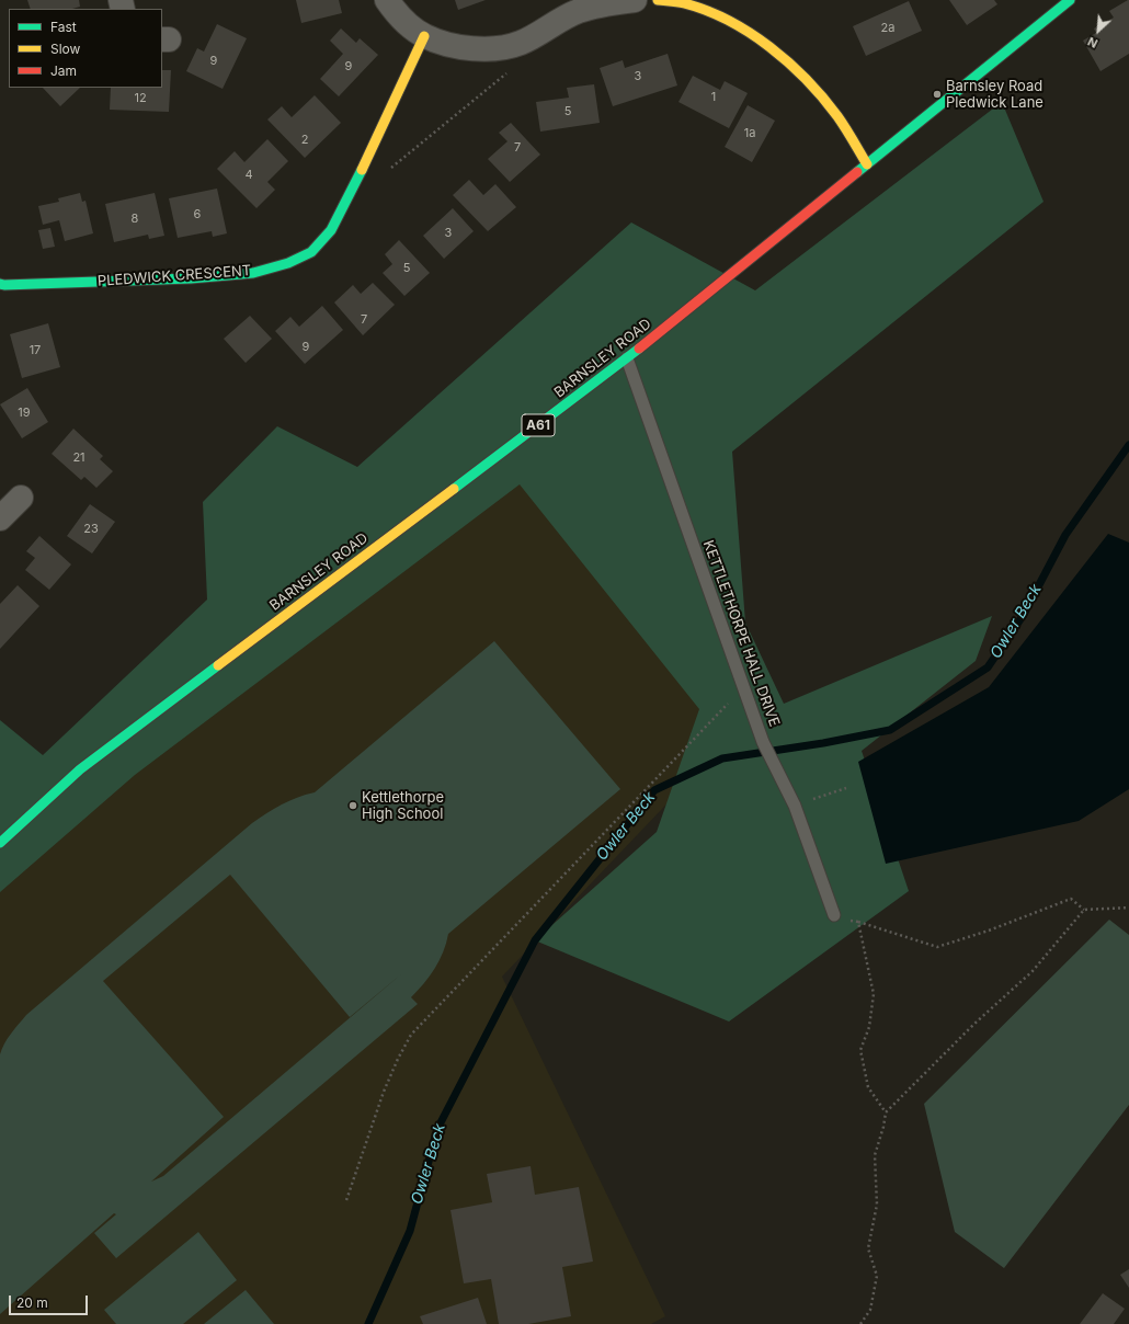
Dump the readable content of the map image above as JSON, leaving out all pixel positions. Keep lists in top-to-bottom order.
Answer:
{
  "streets": {
    "main road": ["PLEDWICK CRESCENT", "BARNSLEY ROAD", "A61"],
    "lane": ["KETTLETHORPE HALL DRIVE"]
  },
  "crossings": [
    ["BARNSLEY ROAD", "KETTLETHORPE HALL DRIVE"]
  ],
  "water": ["Owler Beck"],
  "places": ["Barnsley Road Pledwick Lane", "Kettlethorpe High School"],
  "house_numbers": [
    "2a",
    "9",
    "9",
    "3",
    "1",
    "12",
    "5",
    "1a",
    "2",
    "7",
    "4",
    "6",
    "8",
    "3",
    "5",
    "7",
    "9",
    "17",
    "19",
    "21",
    "23"
  ],
  "legend": ["Fast", "Slow", "Jam"],
  "scale_bar": "20 m",
  "north": "bottom left"
}
